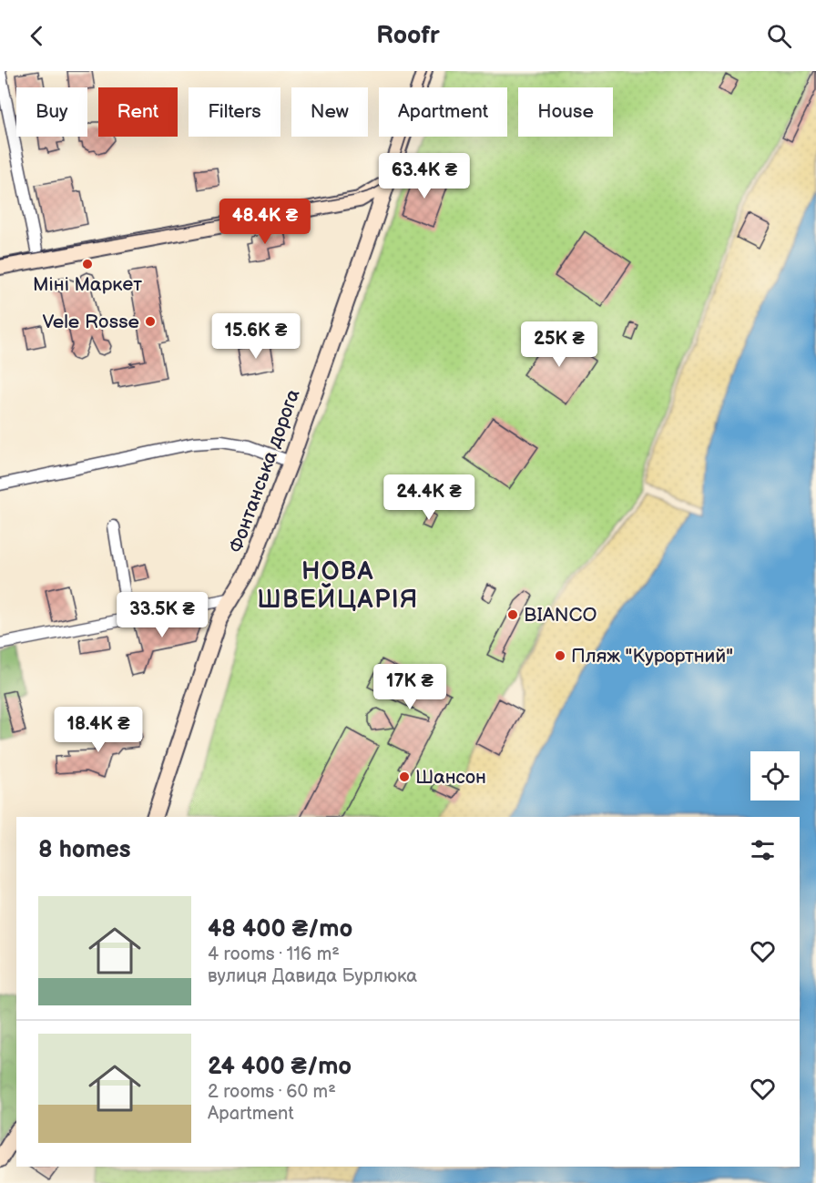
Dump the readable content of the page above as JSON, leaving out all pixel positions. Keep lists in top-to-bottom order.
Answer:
{
  "streets": {
    "main road": ["Фонтанська дорога"]
  },
  "districts": ["НОВА ШВЕЙЦАРІЯ"],
  "places": [
    "Міні Маркет",
    "Vele Rosse",
    "BIANCO",
    "Пляж \"Курортний\"",
    "Шансон"
  ],
  "page": {
    "header": "Roofr",
    "chip": [
      "Buy",
      "Rent",
      "Filters",
      "New",
      "Apartment",
      "House"
    ],
    "price": [
      "63.4K ₴",
      "48.4K ₴",
      "15.6K ₴",
      "25K ₴",
      "24.4K ₴",
      "33.5K ₴",
      "17K ₴",
      "18.4K ₴"
    ],
    "heading": "8 homes",
    "list": [
      {
        "name": "48 400 ₴/mo",
        "note": "4 rooms · 116 m² · вулиця Давида Бурлюка"
      },
      {
        "name": "24 400 ₴/mo",
        "note": "2 rooms · 60 m² · Apartment"
      }
    ]
  }
}
